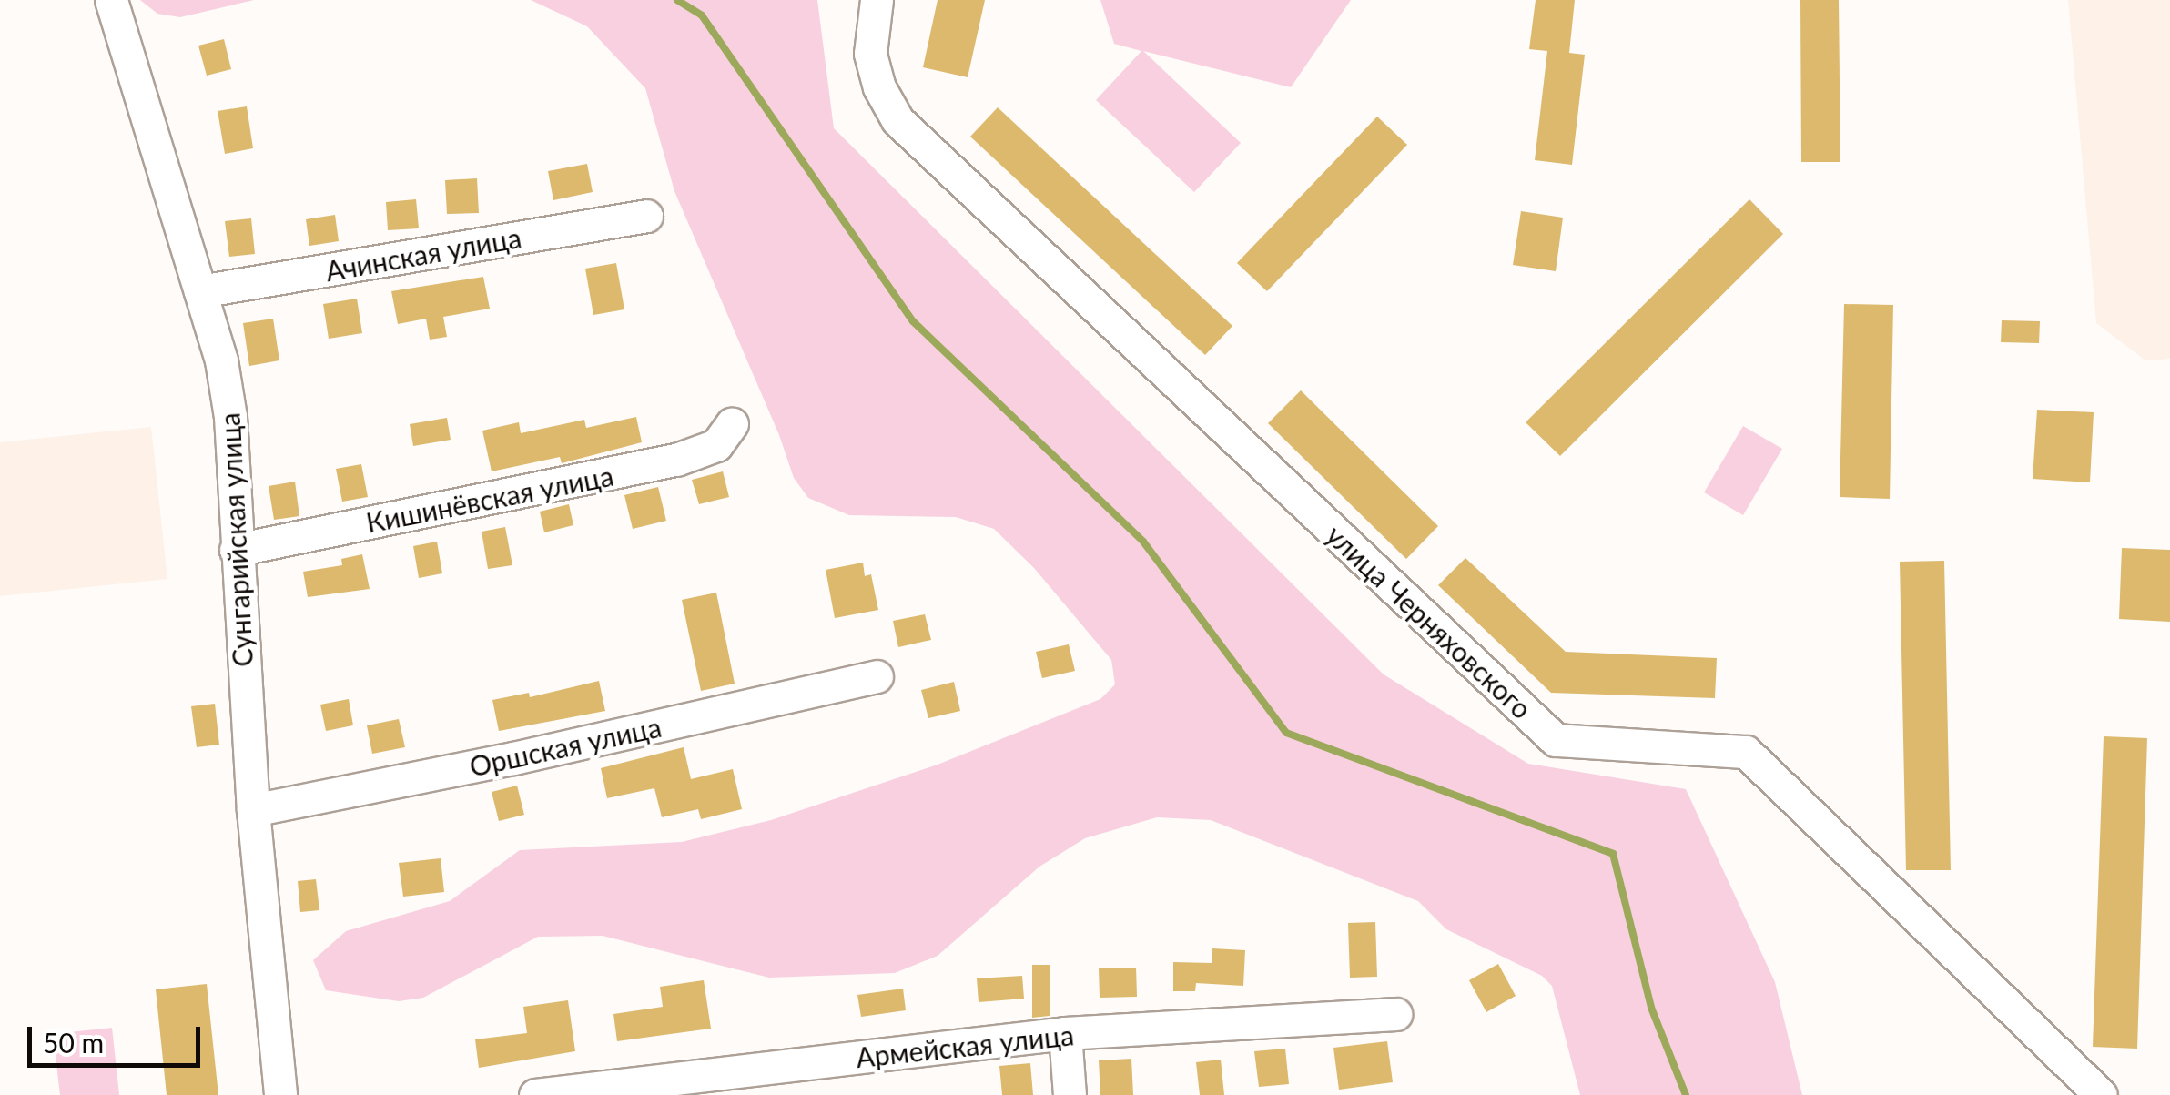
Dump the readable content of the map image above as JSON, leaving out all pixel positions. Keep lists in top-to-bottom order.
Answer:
{
  "streets": {
    "street": [
      "Ачинская улица",
      "Кишинёвская улица",
      "Сунгарийская улица",
      "улица Черняховского",
      "Оршская улица",
      "Армейская улица"
    ]
  },
  "crossings": [
    ["Ачинская улица", "Сунгарийская улица"],
    ["Кишинёвская улица", "Сунгарийская улица"],
    ["Сунгарийская улица", "Оршская улица"]
  ],
  "scale_bar": "50 m"
}
